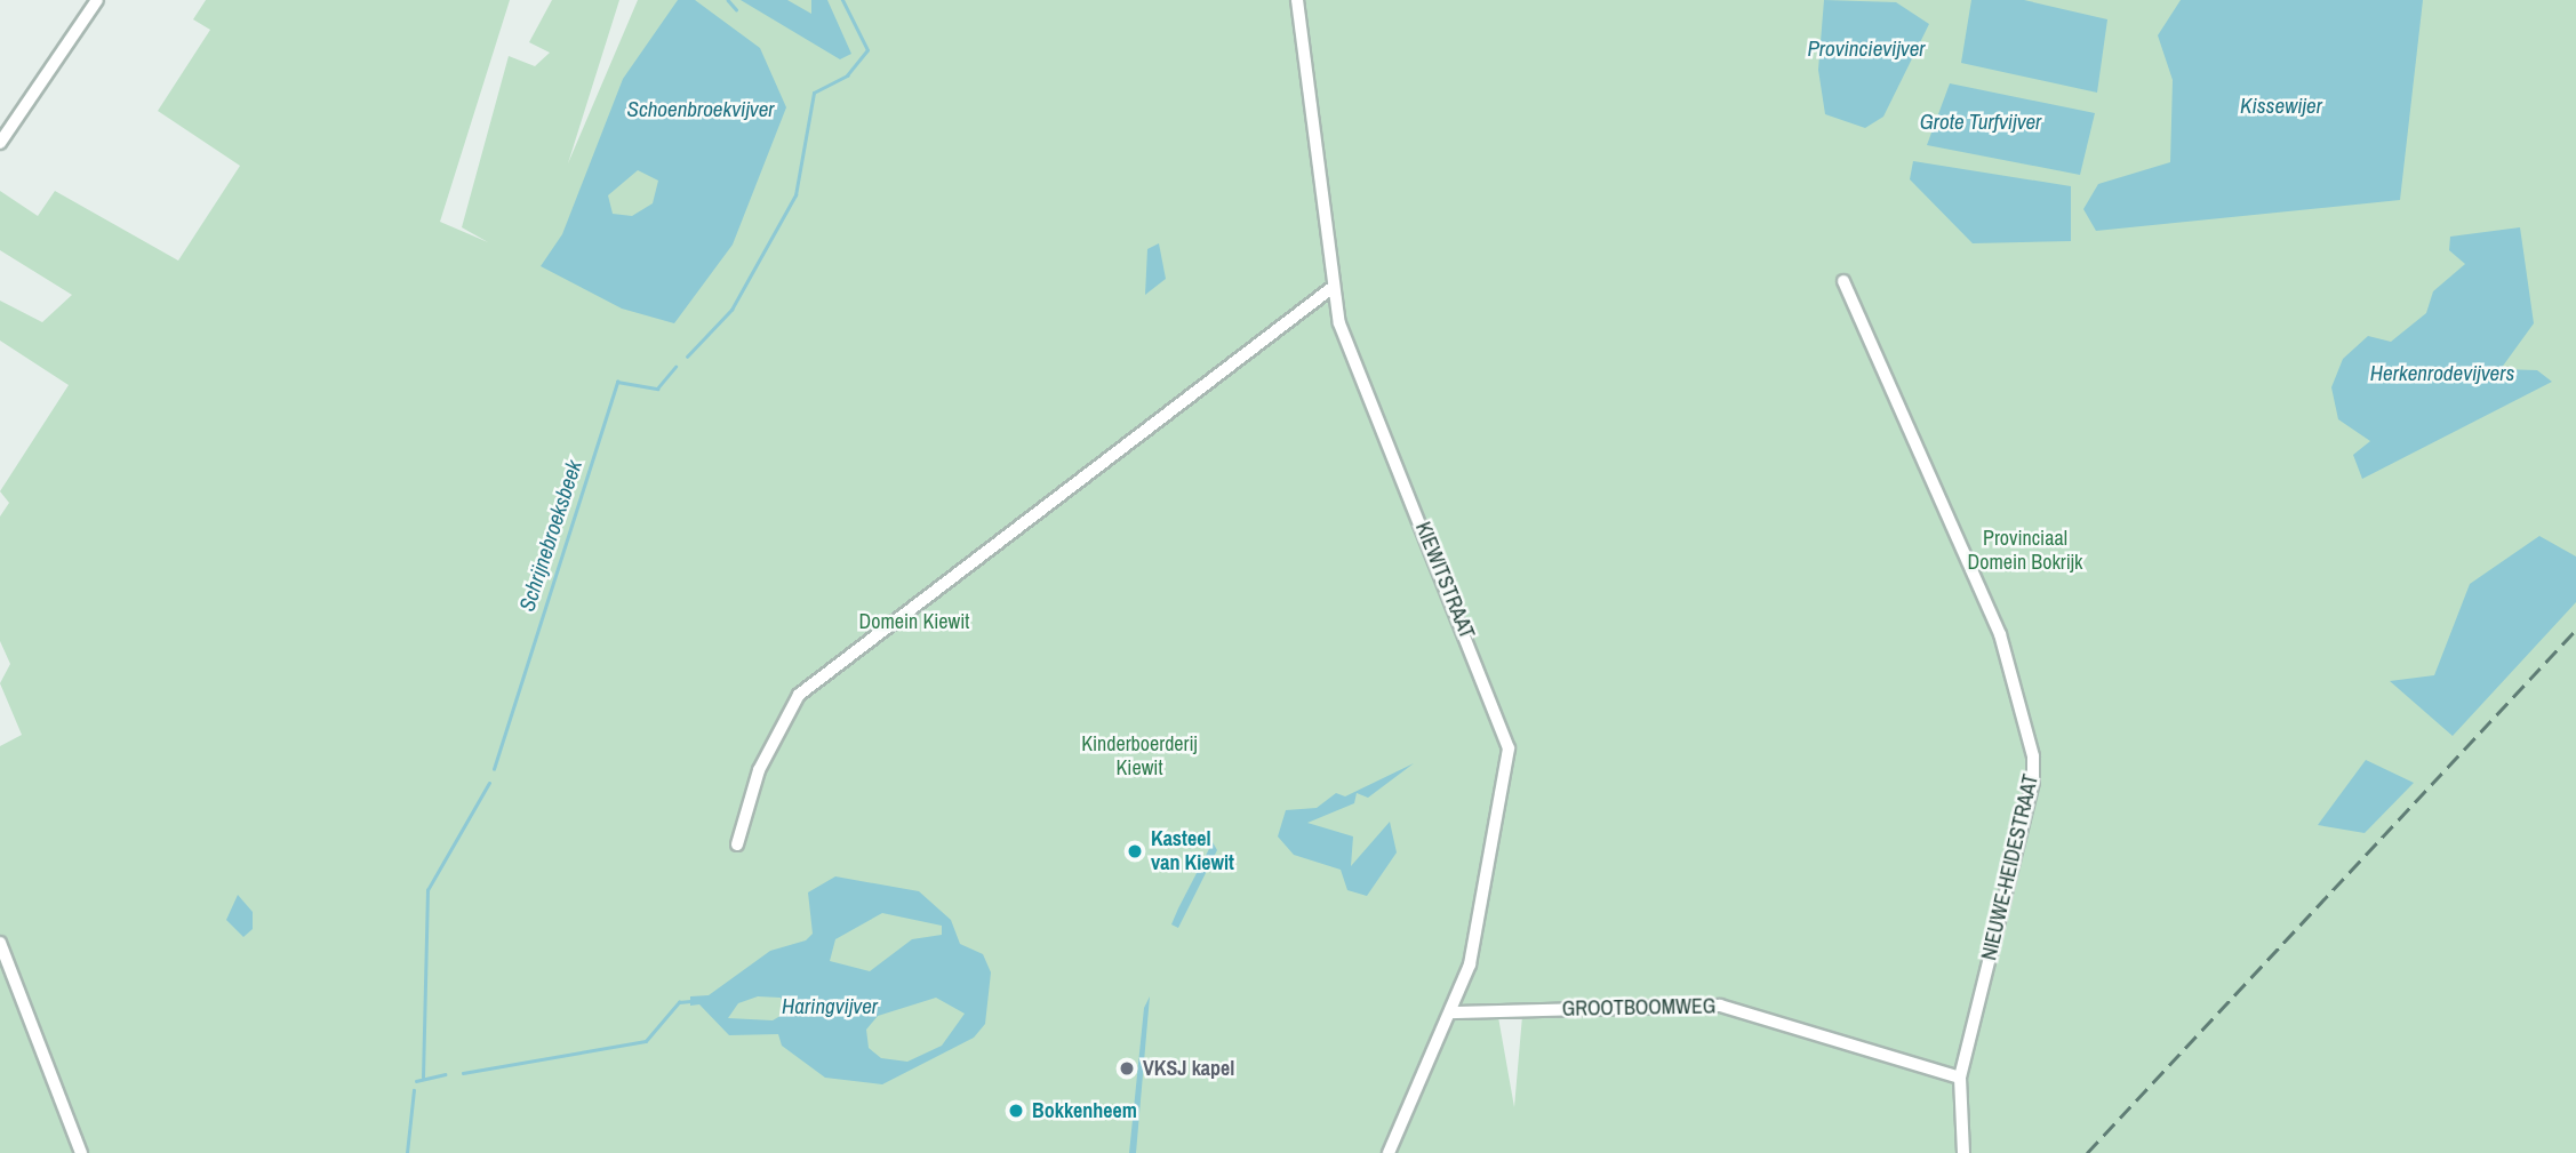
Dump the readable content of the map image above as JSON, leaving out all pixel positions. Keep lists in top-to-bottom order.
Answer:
{
  "streets": {
    "street": ["KIEWITSTRAAT", "NIEUWE-HEIDESTRAAT", "GROOTBOOMWEG"]
  },
  "crossings": [
    ["KIEWITSTRAAT", "GROOTBOOMWEG"],
    ["NIEUWE-HEIDESTRAAT", "GROOTBOOMWEG"]
  ],
  "water": [
    "Provincievijver",
    "Kissewijer",
    "Schoenbroekvijver",
    "Grote Turfvijver",
    "Herkenrodevijvers",
    "Schrijnebroeksbeek",
    "Haringvijver"
  ],
  "parks": ["Provinciaal Domein Bokrijk", "Domein Kiewit", "Kinderboerderij Kiewit"],
  "places": ["Kasteel van Kiewit", "VKSJ kapel", "Bokkenheem"]
}
